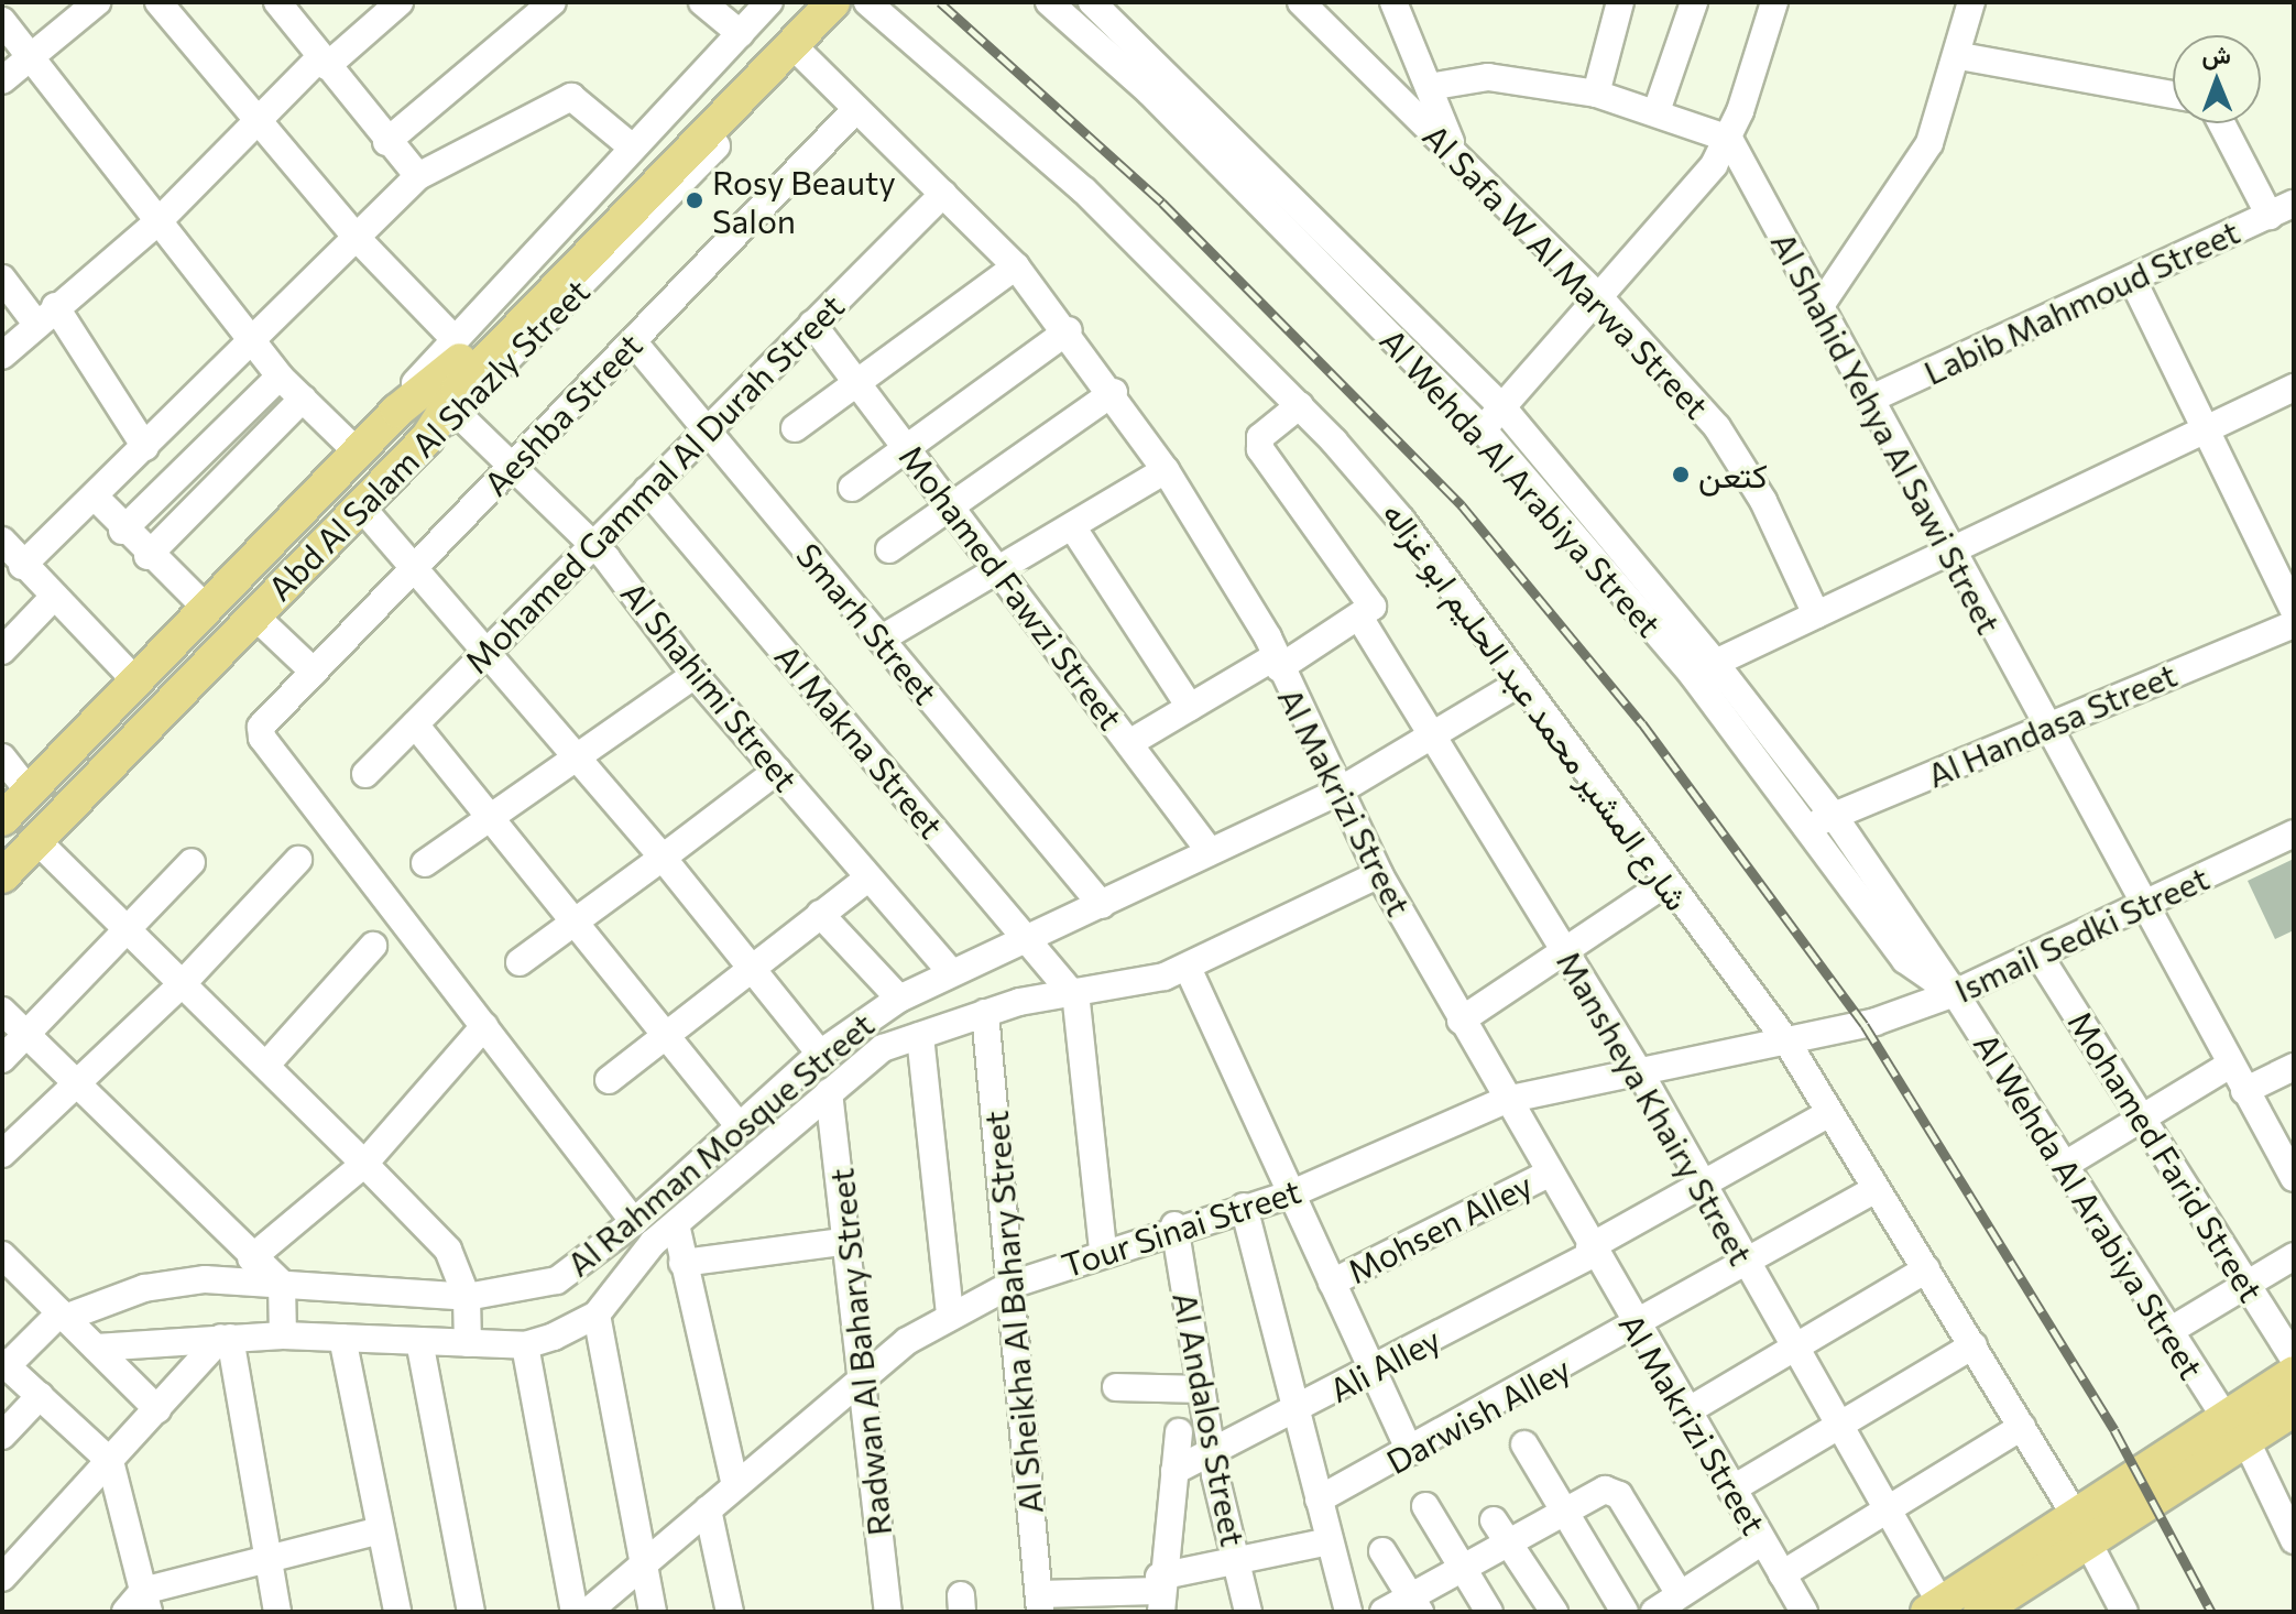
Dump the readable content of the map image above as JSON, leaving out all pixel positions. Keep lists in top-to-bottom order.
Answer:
{
  "streets": {
    "main road": ["Abd Al Salam Al Shazly Street"],
    "street": [
      "Al Safa W Al Marwa Street",
      "Labib Mahmoud Street",
      "Aeshba Street",
      "Al Shahid Yehya Al Sawi Street",
      "Al Wehda Al Arabiya Street",
      "Mohamed Gammal Al Durah Street",
      "Mohamed Fawzi Street",
      "Smarh Street",
      "Al Shahimi Street",
      "شارع المشير محمد عبد الحليم ابو غزاله",
      "Al Handasa Street",
      "Al Makna Street",
      "Al Makrizi Street",
      "Ismail Sedki Street",
      "Mansheya Khairy Street",
      "Al Rahman Mosque Street",
      "Mohamed Farid Street",
      "Tour Sinai Street",
      "Mohsen Alley",
      "Al Sheikha Al Bahary Street",
      "Radwan Al Bahary Street",
      "Ali Alley",
      "Darwish Alley",
      "Al Andalos Street"
    ]
  },
  "crossings": [
    ["Labib Mahmoud Street", "Al Shahid Yehya Al Sawi Street"],
    ["Aeshba Street", "Smarh Street"],
    ["Aeshba Street", "Al Shahimi Street"],
    ["Aeshba Street", "Al Makrizi Street"],
    ["Al Shahid Yehya Al Sawi Street", "Al Handasa Street"],
    ["Al Shahid Yehya Al Sawi Street", "Ismail Sedki Street"],
    ["Abd Al Salam Al Shazly Street", "Al Shahimi Street"],
    ["Abd Al Salam Al Shazly Street", "Al Makrizi Street"],
    ["Al Wehda Al Arabiya Street", "Al Handasa Street"],
    ["Al Wehda Al Arabiya Street", "Ismail Sedki Street"],
    ["Mohamed Gammal Al Durah Street", "Mohamed Fawzi Street"],
    ["Mohamed Gammal Al Durah Street", "Smarh Street"],
    ["Mohamed Gammal Al Durah Street", "Al Shahimi Street"],
    ["Mohamed Gammal Al Durah Street", "Al Makna Street"],
    ["Mohamed Gammal Al Durah Street", "Al Makrizi Street"],
    ["Mohamed Fawzi Street", "Al Rahman Mosque Street"],
    ["Smarh Street", "Al Rahman Mosque Street"],
    ["Al Shahimi Street", "Al Rahman Mosque Street"],
    ["شارع المشير محمد عبد الحليم ابو غزاله", "Al Rahman Mosque Street"],
    ["شارع المشير محمد عبد الحليم ابو غزاله", "Tour Sinai Street"],
    ["شارع المشير محمد عبد الحليم ابو غزاله", "Ali Alley"],
    ["شارع المشير محمد عبد الحليم ابو غزاله", "Darwish Alley"],
    ["Al Makna Street", "Al Rahman Mosque Street"],
    ["Al Makrizi Street", "Al Rahman Mosque Street"],
    ["Al Makrizi Street", "Tour Sinai Street"],
    ["Al Makrizi Street", "Mohsen Alley"],
    ["Al Makrizi Street", "Ali Alley"],
    ["Al Makrizi Street", "Darwish Alley"],
    ["Ismail Sedki Street", "Mohamed Farid Street"],
    ["Ismail Sedki Street", "Tour Sinai Street"],
    ["Mansheya Khairy Street", "Al Rahman Mosque Street"],
    ["Mansheya Khairy Street", "Tour Sinai Street"],
    ["Mansheya Khairy Street", "Ali Alley"],
    ["Mansheya Khairy Street", "Darwish Alley"],
    ["Al Rahman Mosque Street", "Al Sheikha Al Bahary Street"],
    ["Al Rahman Mosque Street", "Radwan Al Bahary Street"],
    ["Tour Sinai Street", "Al Sheikha Al Bahary Street"],
    ["Tour Sinai Street", "Radwan Al Bahary Street"],
    ["Tour Sinai Street", "Al Andalos Street"],
    ["Ali Alley", "Al Andalos Street"]
  ],
  "places": ["Rosy Beauty Salon", "كتعن"],
  "north": "top"
}
